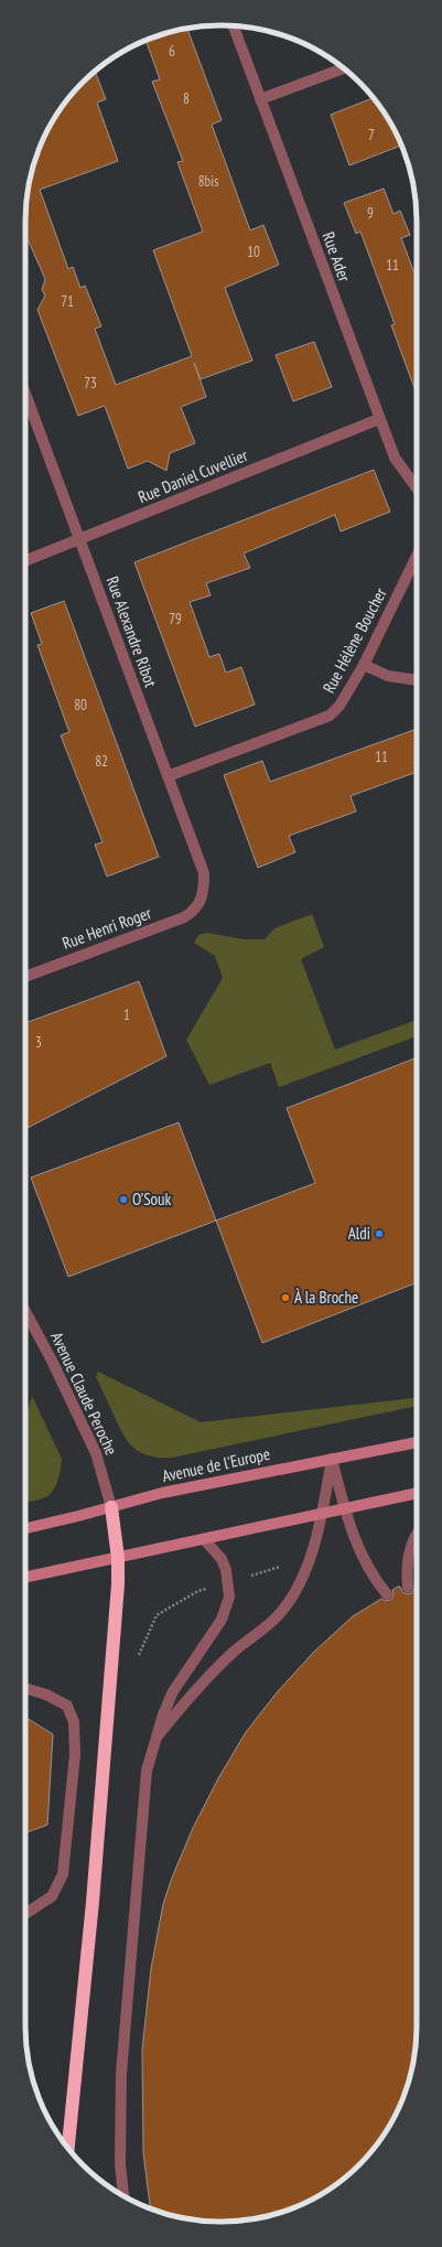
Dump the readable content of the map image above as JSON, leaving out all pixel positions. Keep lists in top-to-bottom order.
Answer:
{
  "streets": {
    "street": [
      "Rue Ader",
      "Rue Daniel Cuvellier",
      "Rue Alexandre Ribot",
      "Rue Hélène Boucher",
      "Rue Henri Roger",
      "Avenue Claude Peroche",
      "Avenue de l'Europe"
    ]
  },
  "crossings": [
    ["Rue Ader", "Rue Daniel Cuvellier"],
    ["Rue Daniel Cuvellier", "Rue Alexandre Ribot"],
    ["Rue Alexandre Ribot", "Rue Hélène Boucher"],
    ["Rue Alexandre Ribot", "Rue Henri Roger"],
    ["Avenue Claude Peroche", "Avenue de l'Europe"]
  ],
  "places": ["O’Souk", "Aldi", "À la Broche"],
  "house_numbers": [
    "6",
    "8",
    "7",
    "8bis",
    "9",
    "10",
    "11",
    "71",
    "73",
    "79",
    "80",
    "11",
    "82",
    "1",
    "3"
  ]
}
